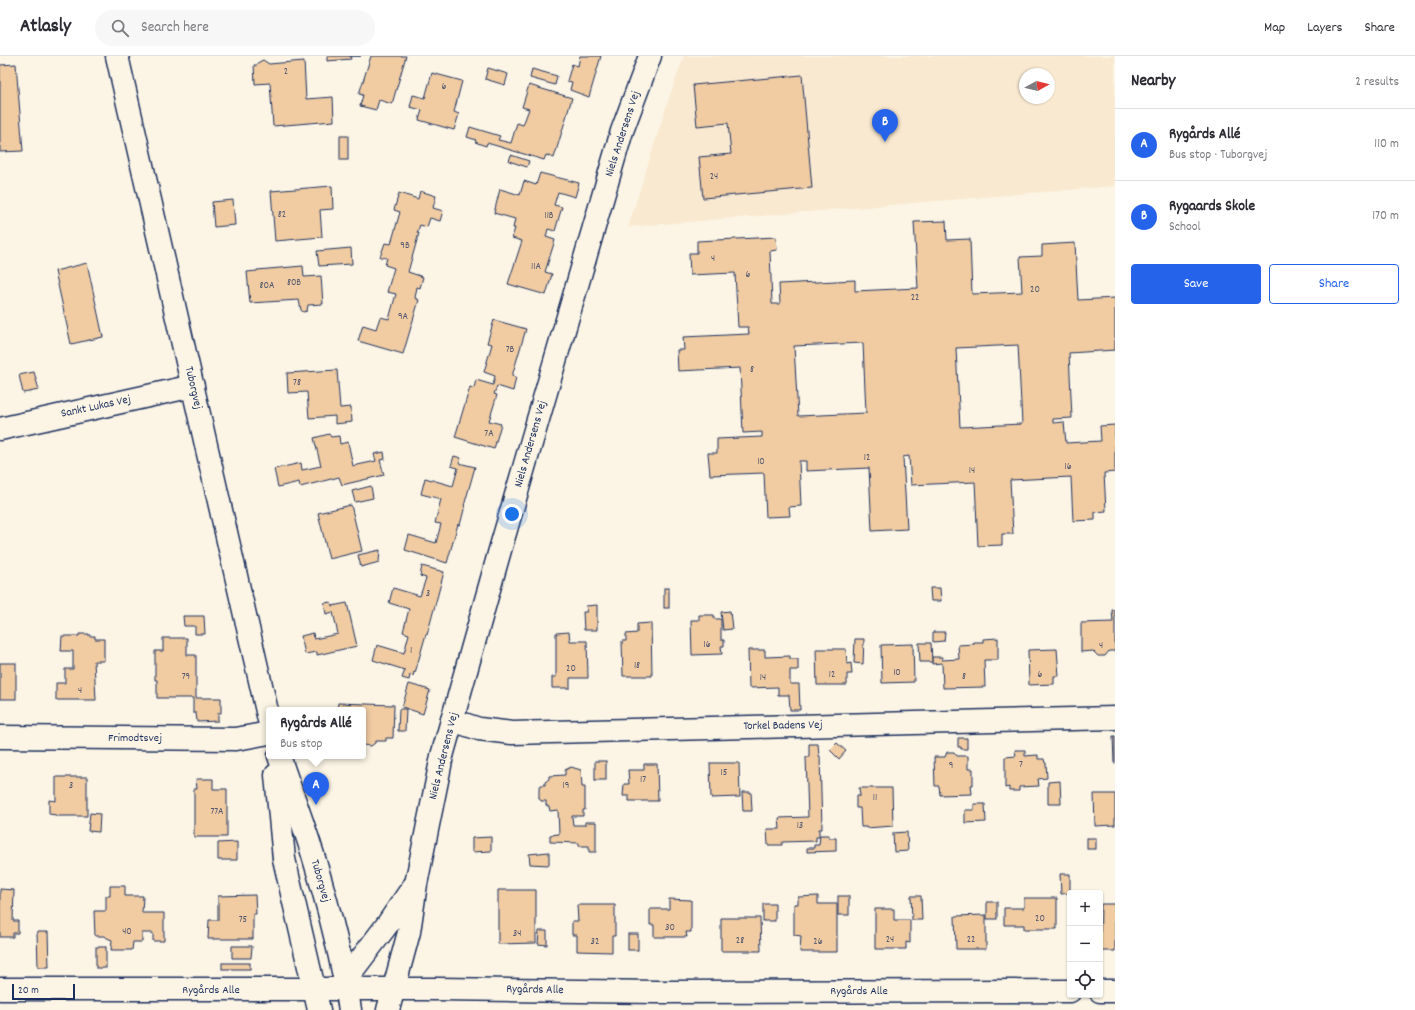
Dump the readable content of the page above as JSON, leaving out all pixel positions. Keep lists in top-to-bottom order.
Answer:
{
  "streets": {
    "street": [
      "Niels Andersens Vej",
      "Tuborgvej",
      "Sankt Lukas Vej",
      "Torkel Badens Vej",
      "Frimodtsvej",
      "Rygårds Alle"
    ]
  },
  "crossings": [
    ["Niels Andersens Vej", "Tuborgvej"],
    ["Niels Andersens Vej", "Torkel Badens Vej"],
    ["Niels Andersens Vej", "Rygårds Alle"],
    ["Tuborgvej", "Sankt Lukas Vej"],
    ["Tuborgvej", "Rygårds Alle"]
  ],
  "house_numbers": [
    "2",
    "6",
    "24",
    "82",
    "11B",
    "9B",
    "4",
    "11A",
    "6",
    "80B",
    "80A",
    "20",
    "22",
    "9A",
    "7B",
    "8",
    "78",
    "7A",
    "12",
    "10",
    "16",
    "14",
    "3",
    "16",
    "4",
    "1",
    "18",
    "20",
    "10",
    "12",
    "6",
    "79",
    "8",
    "14",
    "4",
    "7",
    "9",
    "15",
    "17",
    "3",
    "19",
    "11",
    "77A",
    "13",
    "20",
    "75",
    "30",
    "40",
    "34",
    "24",
    "22",
    "28",
    "32",
    "26"
  ],
  "scale_bar": "20 m",
  "north": "right",
  "page": {
    "header": "Atlasly",
    "search": "Search here",
    "nav": ["Map", "Layers", "Share"],
    "heading": ["Nearby", "2 results"],
    "list": [
      {
        "mark": "A",
        "name": "Rygårds Allé",
        "note": "Bus stop · Tuborgvej",
        "value": "110 m"
      },
      {
        "mark": "B",
        "name": "Rygaards Skole",
        "note": "School",
        "value": "170 m"
      }
    ],
    "pins": ["B", "A"],
    "buttons": ["Save", "Share"],
    "popup": ["Rygårds Allé", "Bus stop"],
    "map_buttons": ["+", "−"],
    "scale": "20 m"
  }
}
